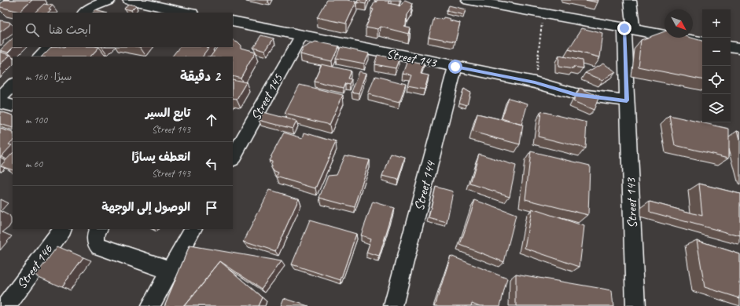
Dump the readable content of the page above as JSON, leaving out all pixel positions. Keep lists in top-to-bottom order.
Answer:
{
  "streets": {
    "street": [
      "Street 143",
      "Street 145",
      "Street 144",
      "Street 146"
    ]
  },
  "crossings": [
    ["Street 143", "Street 145"],
    ["Street 143", "Street 144"]
  ],
  "north": "bottom right",
  "page": {
    "map_buttons": ["+", "−"],
    "search": "ابحث هنا",
    "heading": ["2 دقيقة", "سيرًا · 160 m"],
    "list": [
      ["تابع السير", "Street 143", "100 m"],
      ["انعطف يسارًا", "Street 143", "60 m"],
      "الوصول إلى الوجهة"
    ]
  }
}
